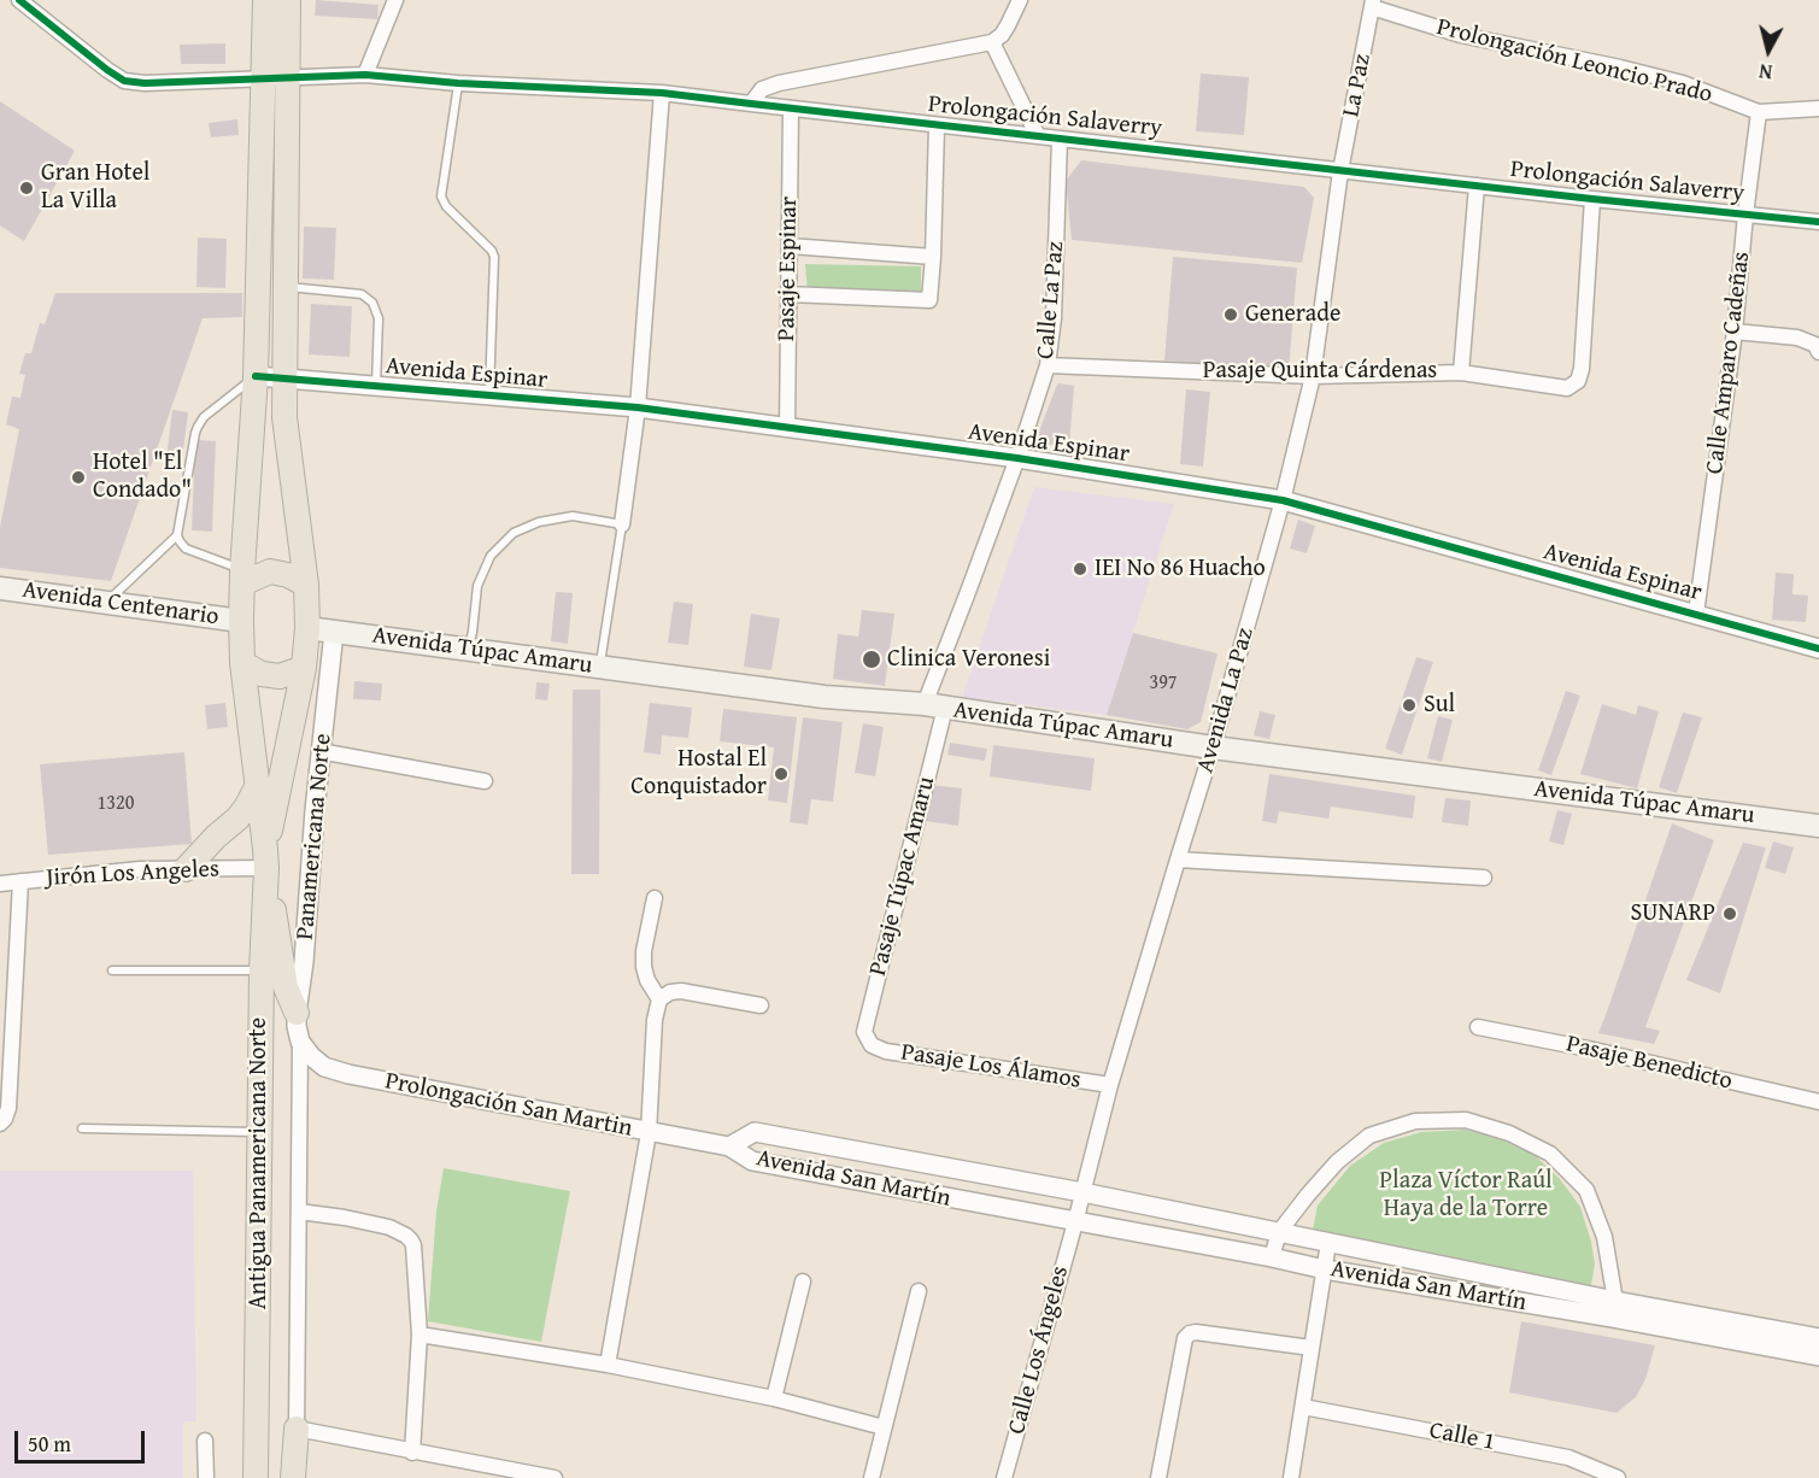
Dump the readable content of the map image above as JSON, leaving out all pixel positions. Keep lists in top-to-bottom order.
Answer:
{
  "streets": {
    "main road": ["Avenida Centenario", "Avenida Túpac Amaru", "Antigua Panamericana Norte"],
    "street": [
      "Prolongación Leoncio Prado",
      "La Paz",
      "Prolongación Salaverry",
      "Pasaje Espinar",
      "Calle La Paz",
      "Calle Amparo Cadeñas",
      "Pasaje Quinta Cárdenas",
      "Avenida Espinar",
      "Avenida La Paz",
      "Panamericana Norte",
      "Jirón Los Angeles",
      "Pasaje Túpac Amaru",
      "Pasaje Benedicto",
      "Pasaje Los Álamos",
      "Prolongación San Martin",
      "Avenida San Martín",
      "Calle Los Ángeles",
      "Calle 1"
    ]
  },
  "crossings": [
    ["Prolongación Leoncio Prado", "La Paz"],
    ["Prolongación Leoncio Prado", "Calle Amparo Cadeñas"],
    ["La Paz", "Prolongación Salaverry"],
    ["La Paz", "Avenida La Paz"],
    ["Prolongación Salaverry", "Pasaje Espinar"],
    ["Prolongación Salaverry", "Calle La Paz"],
    ["Prolongación Salaverry", "Calle Amparo Cadeñas"],
    ["Prolongación Salaverry", "Pasaje Quinta Cárdenas"],
    ["Prolongación Salaverry", "Avenida La Paz"],
    ["Prolongación Salaverry", "Antigua Panamericana Norte"],
    ["Pasaje Espinar", "Avenida Espinar"],
    ["Calle La Paz", "Pasaje Quinta Cárdenas"],
    ["Calle La Paz", "Avenida Espinar"],
    ["Calle La Paz", "Avenida Túpac Amaru"],
    ["Calle La Paz", "Pasaje Túpac Amaru"],
    ["Calle Amparo Cadeñas", "Avenida Espinar"],
    ["Pasaje Quinta Cárdenas", "Avenida La Paz"],
    ["Avenida Espinar", "Avenida La Paz"],
    ["Avenida Espinar", "Antigua Panamericana Norte"],
    ["Avenida Centenario", "Antigua Panamericana Norte"],
    ["Avenida Túpac Amaru", "Avenida La Paz"],
    ["Avenida Túpac Amaru", "Panamericana Norte"],
    ["Avenida Túpac Amaru", "Pasaje Túpac Amaru"],
    ["Avenida Túpac Amaru", "Antigua Panamericana Norte"],
    ["Avenida La Paz", "Pasaje Los Álamos"],
    ["Avenida La Paz", "Avenida San Martín"],
    ["Avenida La Paz", "Calle Los Ángeles"],
    ["Panamericana Norte", "Prolongación San Martin"],
    ["Jirón Los Angeles", "Antigua Panamericana Norte"],
    ["Pasaje Túpac Amaru", "Pasaje Los Álamos"],
    ["Prolongación San Martin", "Avenida San Martín"],
    ["Avenida San Martín", "Calle Los Ángeles"]
  ],
  "parks": ["Plaza Víctor Raúl Haya de la Torre"],
  "places": [
    "Gran Hotel La Villa",
    "Generade",
    "Hotel \"El Condado\"",
    "IEI No 86 Huacho",
    "Clinica Veronesi",
    "Sul",
    "Hostal El Conquistador",
    "SUNARP"
  ],
  "house_numbers": ["397", "1320"],
  "scale_bar": "50 m",
  "north": "bottom"
}
